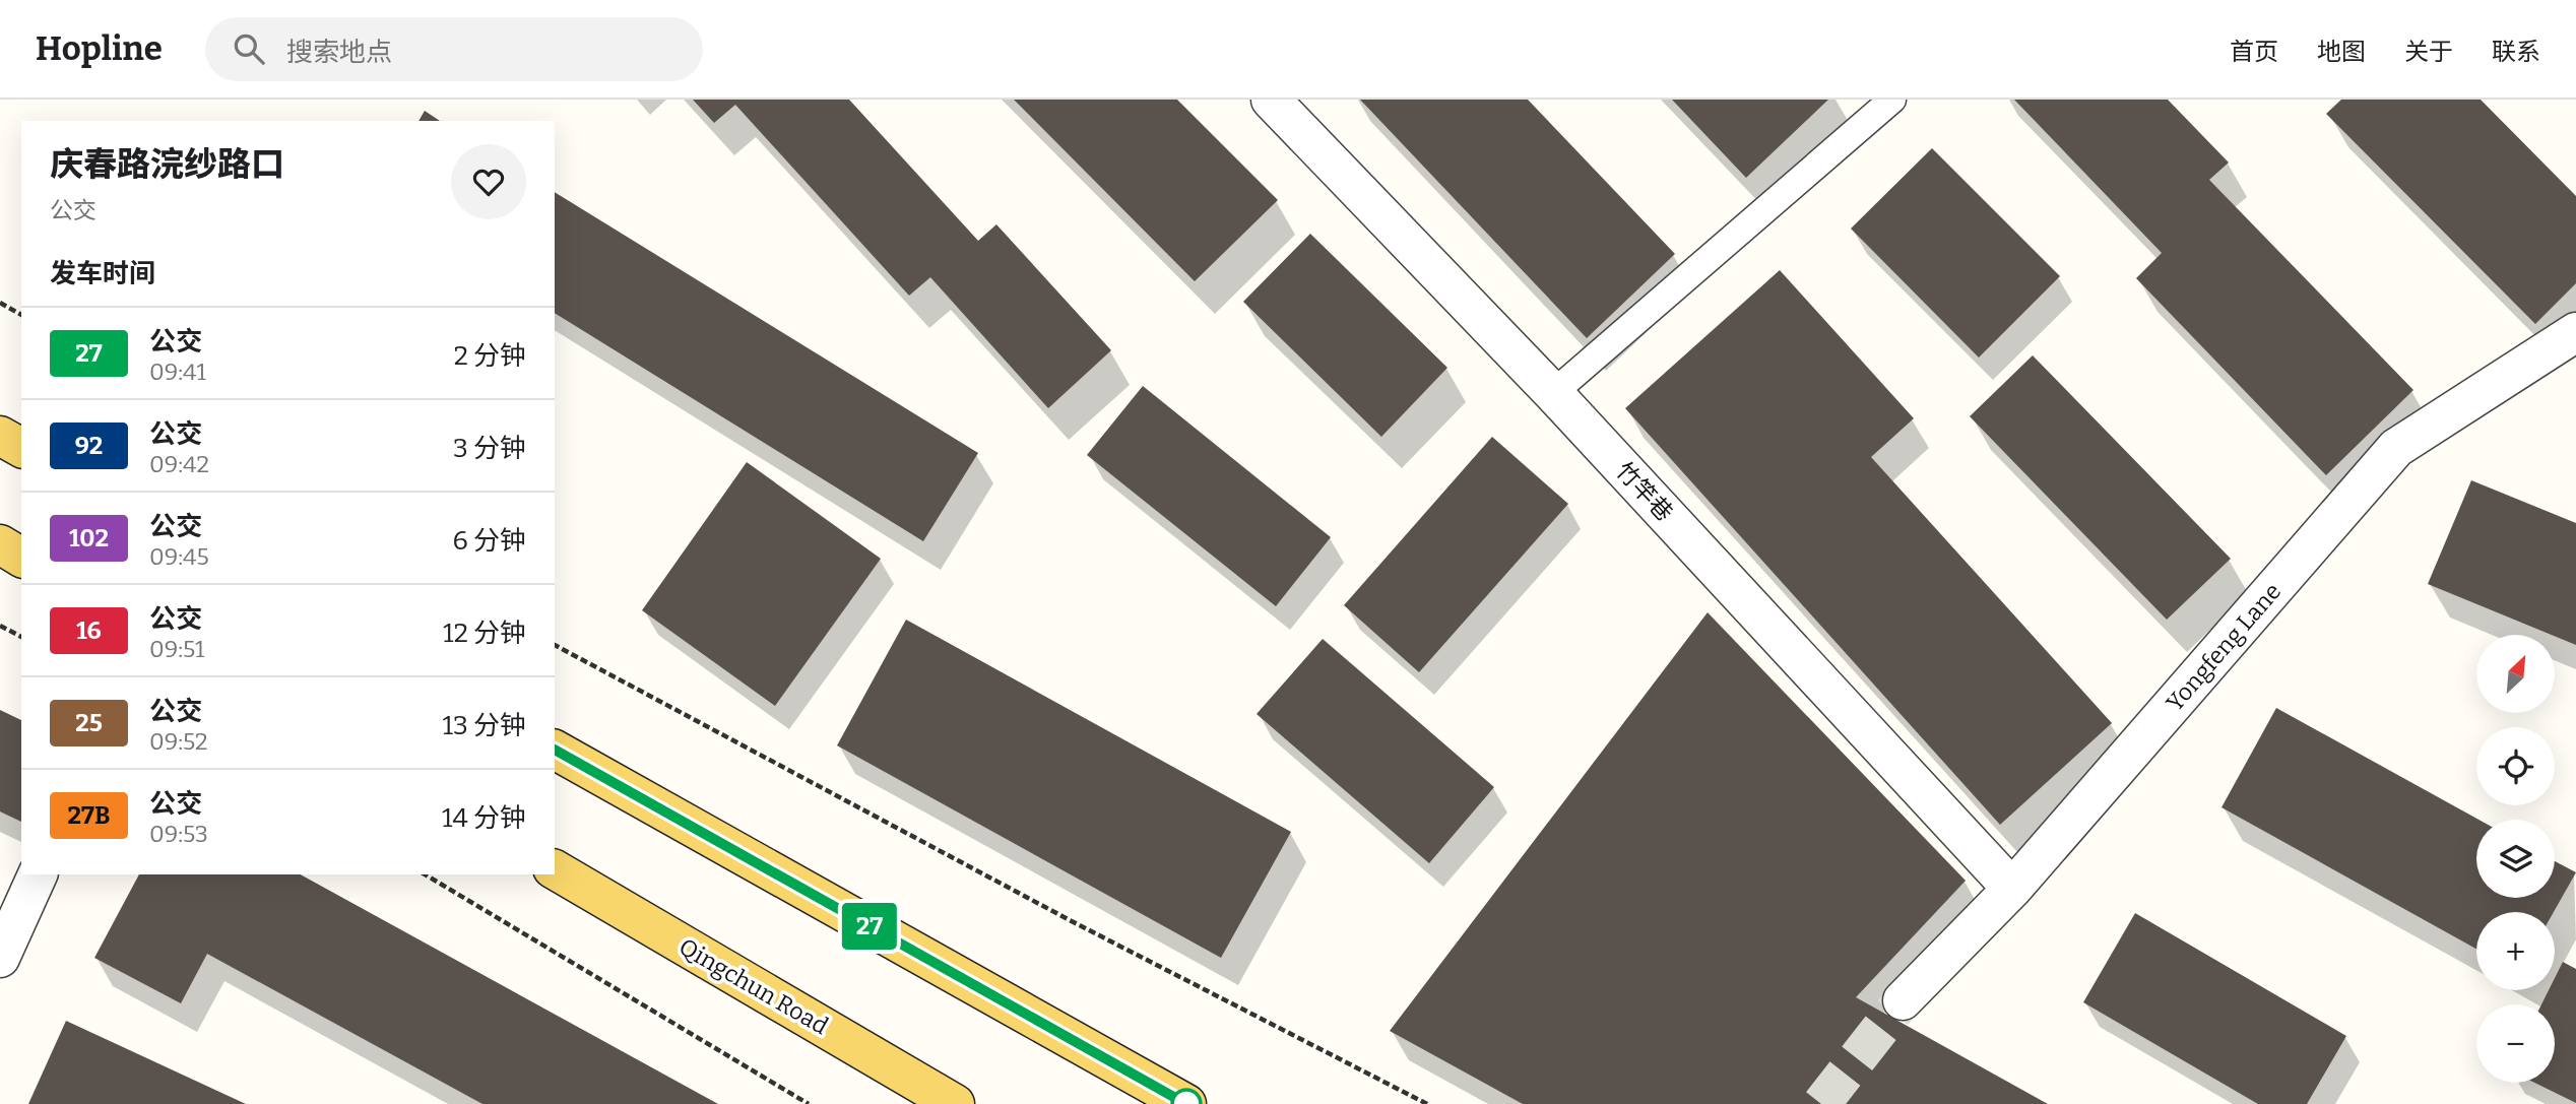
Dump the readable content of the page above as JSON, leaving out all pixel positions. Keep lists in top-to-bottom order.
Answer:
{
  "streets": {
    "main road": ["Qingchun Road"],
    "street": ["竹竿巷", "Yongfeng Lane"]
  },
  "crossings": [
    ["竹竿巷", "Yongfeng Lane"]
  ],
  "lines": ["bus line 27"],
  "north": "top right",
  "page": {
    "header": "Hopline",
    "search": "搜索地点",
    "nav": [
      "首页",
      "地图",
      "关于",
      "联系"
    ],
    "on_map": "27",
    "heading": [
      ["庆春路浣纱路口", "公交"],
      "发车时间"
    ],
    "list": [
      {
        "mark": "27",
        "name": "公交",
        "note": "09:41",
        "value": "2 分钟"
      },
      {
        "mark": "92",
        "name": "公交",
        "note": "09:42",
        "value": "3 分钟"
      },
      {
        "mark": "102",
        "name": "公交",
        "note": "09:45",
        "value": "6 分钟"
      },
      {
        "mark": "16",
        "name": "公交",
        "note": "09:51",
        "value": "12 分钟"
      },
      {
        "mark": "25",
        "name": "公交",
        "note": "09:52",
        "value": "13 分钟"
      },
      {
        "mark": "27B",
        "name": "公交",
        "note": "09:53",
        "value": "14 分钟"
      }
    ],
    "map_buttons": ["+", "−"]
  }
}
